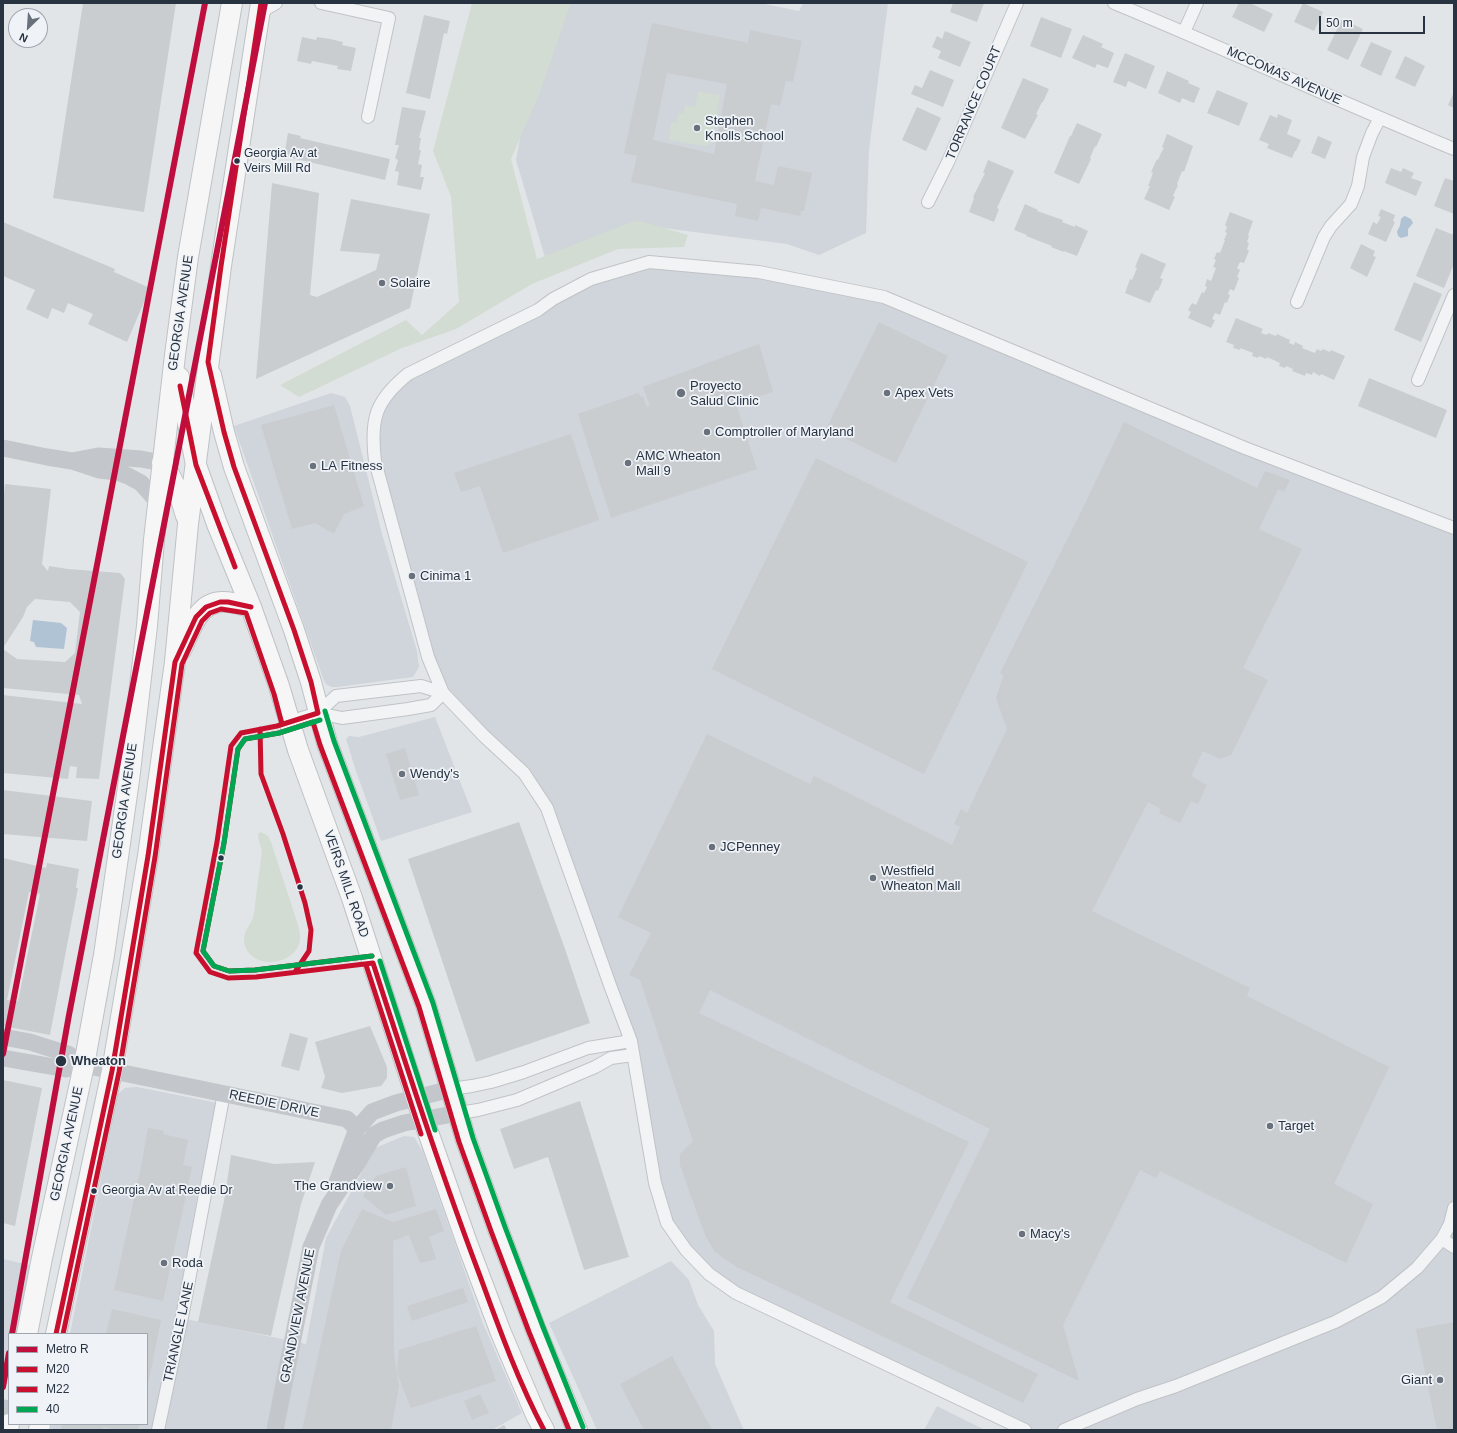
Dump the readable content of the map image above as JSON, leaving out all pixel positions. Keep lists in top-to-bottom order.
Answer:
{
  "streets": {
    "main road": ["GEORGIA AVENUE", "VEIRS MILL ROAD"],
    "street": [
      "MCCOMAS AVENUE",
      "TORRANCE COURT",
      "REEDIE DRIVE",
      "GRANDVIEW AVENUE",
      "TRIANGLE LANE"
    ]
  },
  "crossings": [
    ["GEORGIA AVENUE", "VEIRS MILL ROAD"],
    ["GEORGIA AVENUE", "REEDIE DRIVE"],
    ["VEIRS MILL ROAD", "GRANDVIEW AVENUE"],
    ["REEDIE DRIVE", "GRANDVIEW AVENUE"],
    ["REEDIE DRIVE", "TRIANGLE LANE"]
  ],
  "places": [
    "Stephen Knolls School",
    "Georgia Av at Veirs Mill Rd",
    "Solaire",
    "Proyecto Salud Clinic",
    "Apex Vets",
    "Comptroller of Maryland",
    "AMC Wheaton Mall 9",
    "LA Fitness",
    "Cinima 1",
    "Wendy's",
    "JCPenney",
    "Westfield Wheaton Mall",
    "Wheaton",
    "Target",
    "The Grandview",
    "Georgia Av at Reedie Dr",
    "Macy's",
    "Roda",
    "Giant"
  ],
  "lines": [
    "metro line R",
    "transit line M20",
    "transit line M22",
    "transit line 40"
  ],
  "legend": [
    "Metro R",
    "M20",
    "M22",
    "40"
  ],
  "scale_bar": "50 m",
  "north": "bottom left"
}
